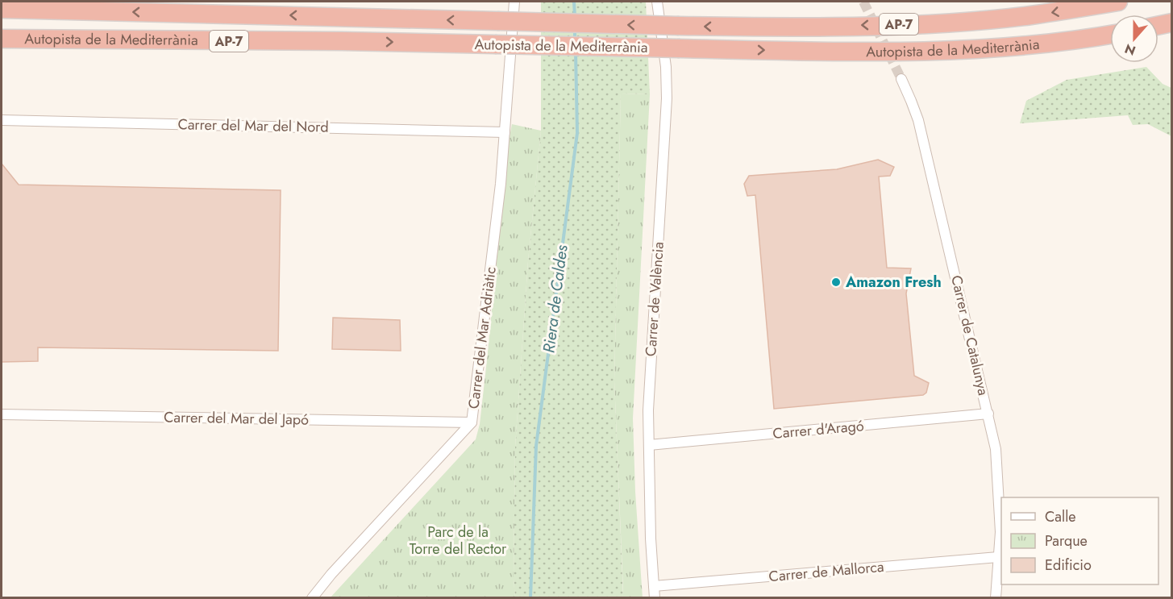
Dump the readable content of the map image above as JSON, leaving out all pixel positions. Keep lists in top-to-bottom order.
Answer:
{
  "streets": {
    "highway": ["AP-7", "Autopista de la Mediterrània"],
    "street": [
      "Carrer del Mar del Nord",
      "Carrer de València",
      "Carrer de Catalunya",
      "Carrer del Mar Adriàtic",
      "Carrer del Mar del Japó",
      "Carrer d'Aragó",
      "Carrer de Mallorca"
    ]
  },
  "crossings": [
    ["Carrer del Mar del Nord", "Carrer del Mar Adriàtic"],
    ["Carrer de València", "Carrer d'Aragó"],
    ["Carrer de València", "Carrer de Mallorca"],
    ["Carrer de Catalunya", "Carrer d'Aragó"],
    ["Carrer de Catalunya", "Carrer de Mallorca"],
    ["Carrer del Mar Adriàtic", "Carrer del Mar del Japó"]
  ],
  "water": ["Riera de Caldes"],
  "parks": ["Parc de la Torre del Rector"],
  "places": ["Amazon Fresh"],
  "legend": ["Calle", "Parque", "Edificio"],
  "north": "bottom"
}
